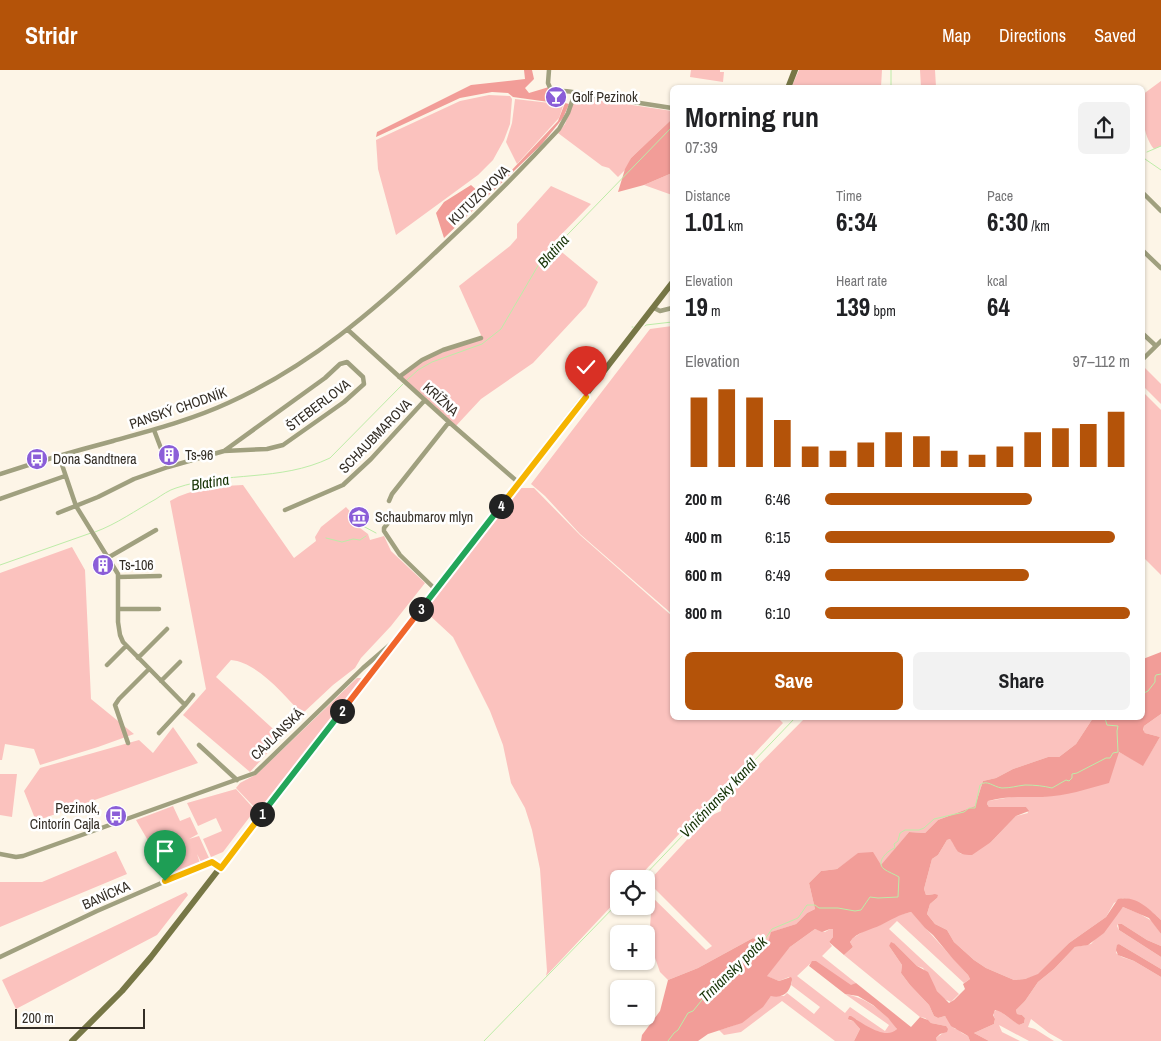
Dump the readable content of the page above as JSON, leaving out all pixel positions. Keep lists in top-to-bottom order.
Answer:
{
  "streets": {
    "street": [
      "KUTUZOVOVA",
      "KRÍŽNA",
      "ŠTEBERLOVA",
      "PANSKÝ CHODNÍK",
      "SCHAUBMAROVA",
      "CAJLANSKÁ",
      "BANÍCKA"
    ]
  },
  "crossings": [
    ["KUTUZOVOVA", "KRÍŽNA"],
    ["KUTUZOVOVA", "PANSKÝ CHODNÍK"],
    ["KRÍŽNA", "PANSKÝ CHODNÍK"],
    ["KRÍŽNA", "SCHAUBMAROVA"]
  ],
  "water": ["Blatina", "Viničniansky kanál", "Trniansky potok"],
  "places": {
    "bar": ["Golf Pezinok"],
    "building": ["Ts-96", "Ts-106"],
    "bus stop": ["Dona Sandtnera", "Pezinok, Cintorín Cajla"],
    "museum": ["Schaubmarov mlyn"]
  },
  "scale_bar": "200 m",
  "page": {
    "header": "Stridr",
    "nav": ["Map", "Directions", "Saved"],
    "heading": ["Morning run", "07:39"],
    "stats": [
      ["Distance", "1.01 km"],
      ["Time", "6:34"],
      ["Pace", "6:30 /km"],
      ["Elevation", "19 m"],
      ["Heart rate", "139 bpm"],
      ["kcal", "64"]
    ],
    "chart": ["Elevation", "97–112 m"],
    "list": [
      {
        "name": "200 m",
        "note": "6:46"
      },
      {
        "name": "400 m",
        "note": "6:15"
      },
      {
        "name": "600 m",
        "note": "6:49"
      },
      {
        "name": "800 m",
        "note": "6:10"
      }
    ],
    "pins": [
      "4",
      "3",
      "2",
      "1"
    ],
    "buttons": ["Save", "Share"],
    "map_buttons": ["+", "−"],
    "scale": "200 m"
  }
}
